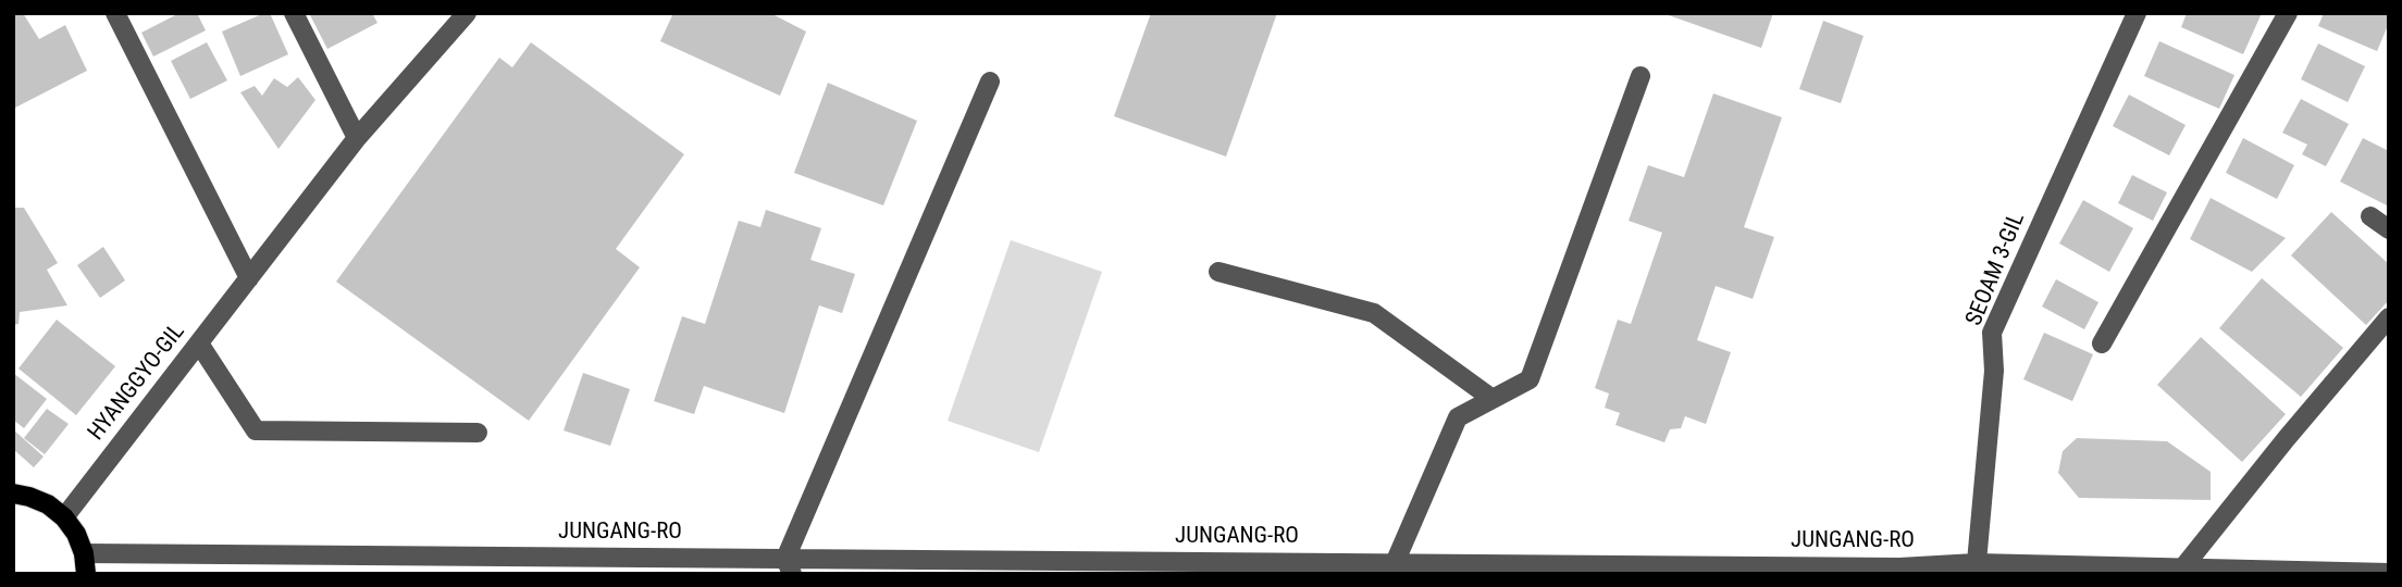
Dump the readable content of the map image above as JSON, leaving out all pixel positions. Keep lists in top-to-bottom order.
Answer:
{
  "streets": {
    "street": ["SEOAM 3-GIL", "HYANGGYO-GIL", "JUNGANG-RO"]
  },
  "crossings": [
    ["SEOAM 3-GIL", "JUNGANG-RO"]
  ]
}
